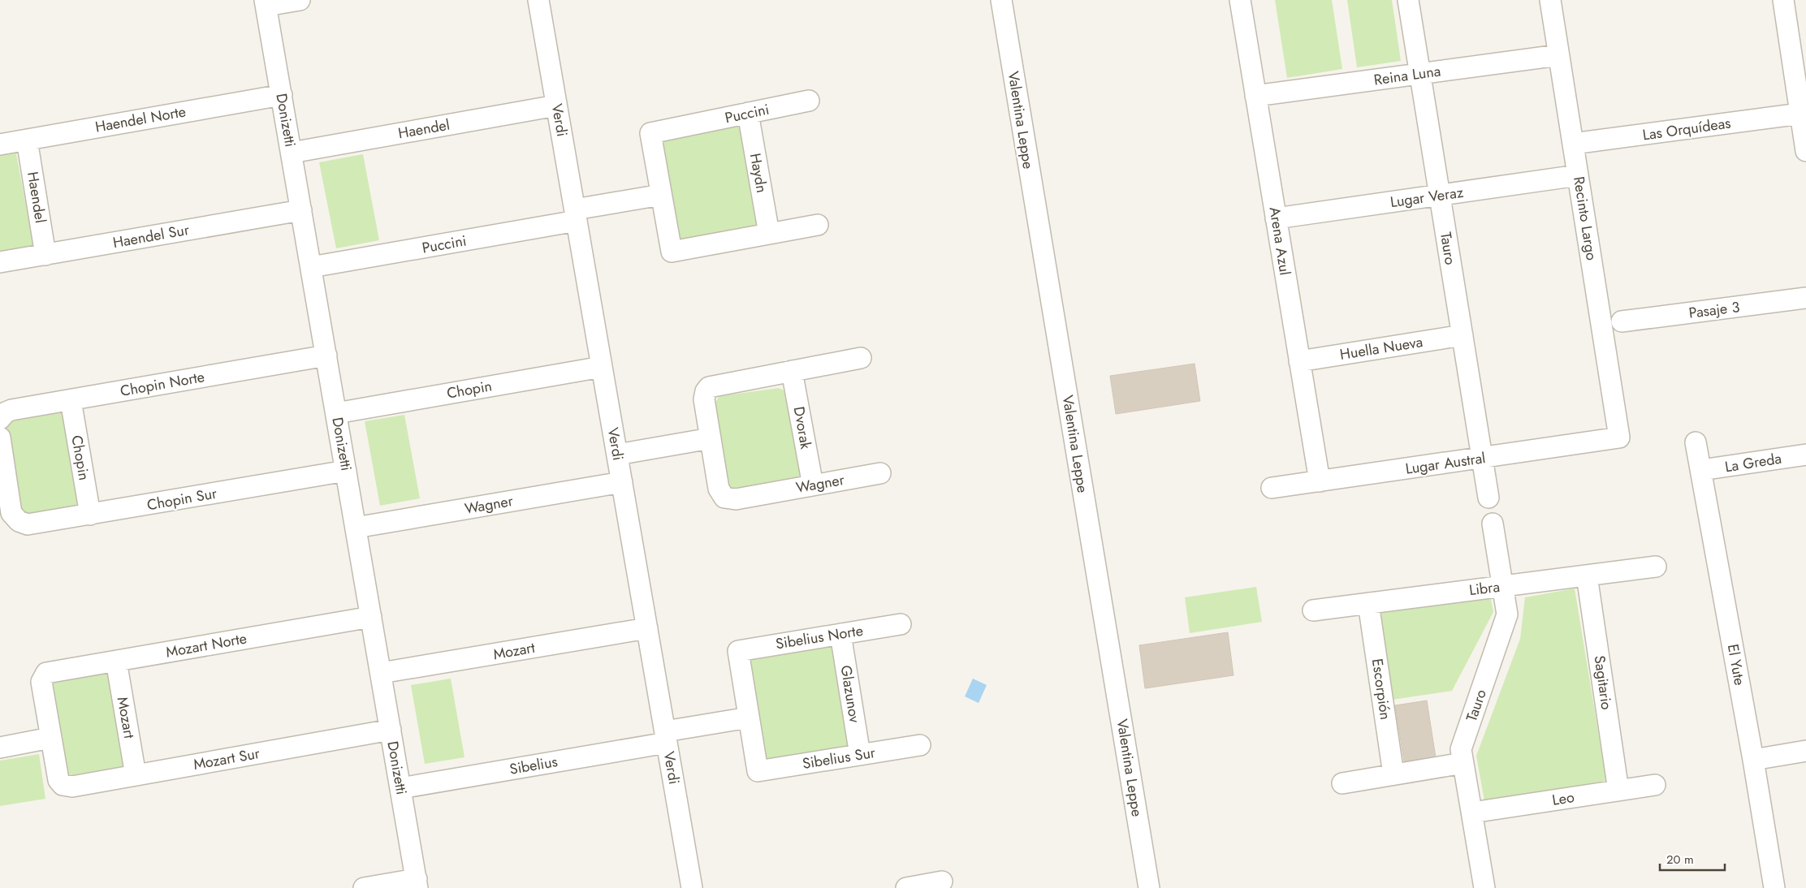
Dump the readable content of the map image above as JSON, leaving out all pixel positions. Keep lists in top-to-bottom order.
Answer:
{
  "streets": {
    "street": [
      "Reina Luna",
      "Puccini",
      "Haendel Norte",
      "Donizetti",
      "Verdi",
      "Valentina Leppe",
      "Haendel",
      "Las Orquídeas",
      "Haydn",
      "Lugar Veraz",
      "Recinto Largo",
      "Haendel Sur",
      "Arena Azul",
      "Tauro",
      "Pasaje 3",
      "Huella Nueva",
      "Chopin Norte",
      "Chopin",
      "Dvorak",
      "La Greda",
      "Lugar Austral",
      "Wagner",
      "Chopin Sur",
      "Libra",
      "Sibelius Norte",
      "Mozart Norte",
      "Mozart",
      "El Yute",
      "Sagitario",
      "Escorpión",
      "Glazunov",
      "Sibelius Sur",
      "Mozart Sur",
      "Sibelius",
      "Leo"
    ]
  },
  "crossings": [
    ["Reina Luna", "Recinto Largo"],
    ["Reina Luna", "Arena Azul"],
    ["Reina Luna", "Tauro"],
    ["Puccini", "Donizetti"],
    ["Puccini", "Verdi"],
    ["Puccini", "Haydn"],
    ["Haendel Norte", "Donizetti"],
    ["Haendel Norte", "Haendel"],
    ["Donizetti", "Haendel"],
    ["Donizetti", "Haendel Sur"],
    ["Donizetti", "Chopin Norte"],
    ["Donizetti", "Chopin"],
    ["Donizetti", "Wagner"],
    ["Donizetti", "Chopin Sur"],
    ["Donizetti", "Mozart Norte"],
    ["Donizetti", "Mozart"],
    ["Donizetti", "Mozart Sur"],
    ["Donizetti", "Sibelius"],
    ["Verdi", "Haendel"],
    ["Verdi", "Chopin"],
    ["Verdi", "Wagner"],
    ["Verdi", "Mozart"],
    ["Verdi", "Sibelius"],
    ["Haendel", "Haendel Sur"],
    ["Las Orquídeas", "Recinto Largo"],
    ["Lugar Veraz", "Recinto Largo"],
    ["Lugar Veraz", "Arena Azul"],
    ["Lugar Veraz", "Tauro"],
    ["Recinto Largo", "Lugar Austral"],
    ["Arena Azul", "Huella Nueva"],
    ["Arena Azul", "Lugar Austral"],
    ["Tauro", "Huella Nueva"],
    ["Tauro", "Lugar Austral"],
    ["Tauro", "Libra"],
    ["Tauro", "Leo"],
    ["Chopin Norte", "Chopin"],
    ["Chopin", "Chopin Sur"],
    ["Dvorak", "Wagner"],
    ["La Greda", "El Yute"],
    ["Libra", "Sagitario"],
    ["Libra", "Escorpión"],
    ["Sibelius Norte", "Glazunov"],
    ["Sibelius Norte", "Sibelius Sur"],
    ["Sibelius Norte", "Sibelius"],
    ["Mozart Norte", "Mozart"],
    ["Mozart Norte", "Mozart Sur"],
    ["Mozart", "Mozart Sur"],
    ["Sagitario", "Leo"],
    ["Glazunov", "Sibelius Sur"],
    ["Sibelius Sur", "Sibelius"]
  ],
  "scale_bar": "20 m"
}
